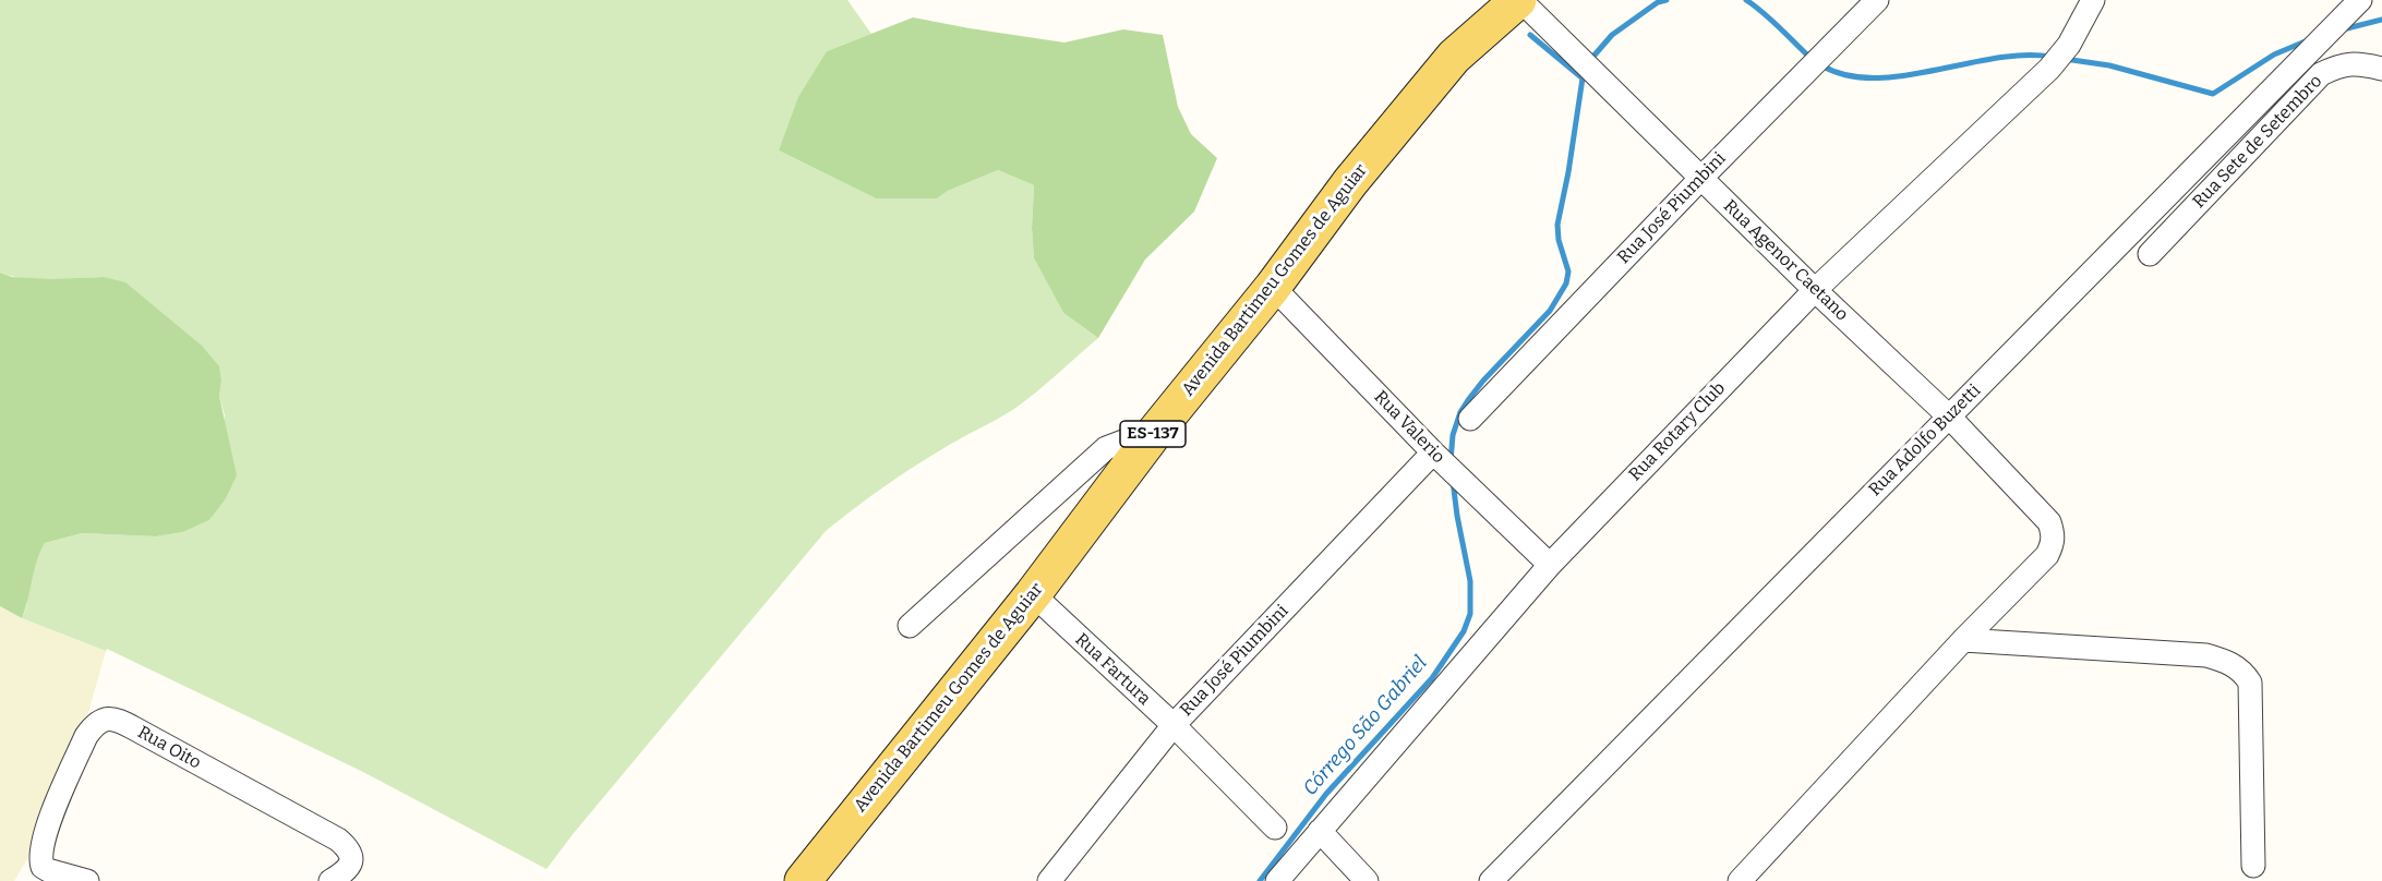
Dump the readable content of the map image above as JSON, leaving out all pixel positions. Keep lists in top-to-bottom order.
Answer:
{
  "streets": {
    "main road": ["Avenida Bartimeu Gomes de Aguiar", "ES-137"],
    "street": [
      "Rua Sete de Setembro",
      "Rua José Piumbini",
      "Rua Agenor Caetano",
      "Rua Valerio",
      "Rua Rotary Club",
      "Rua Adolfo Buzetti",
      "Rua Fartura",
      "Rua Oito"
    ]
  },
  "crossings": [
    ["Rua José Piumbini", "Rua Agenor Caetano"],
    ["Rua José Piumbini", "Rua Valerio"],
    ["Rua José Piumbini", "Rua Fartura"],
    ["Rua Agenor Caetano", "Avenida Bartimeu Gomes de Aguiar"],
    ["Rua Agenor Caetano", "Rua Rotary Club"],
    ["Rua Agenor Caetano", "Rua Adolfo Buzetti"],
    ["Avenida Bartimeu Gomes de Aguiar", "Rua Valerio"],
    ["Avenida Bartimeu Gomes de Aguiar", "Rua Fartura"],
    ["Rua Valerio", "Rua Rotary Club"]
  ],
  "water": ["Córrego São Gabriel"]
}
